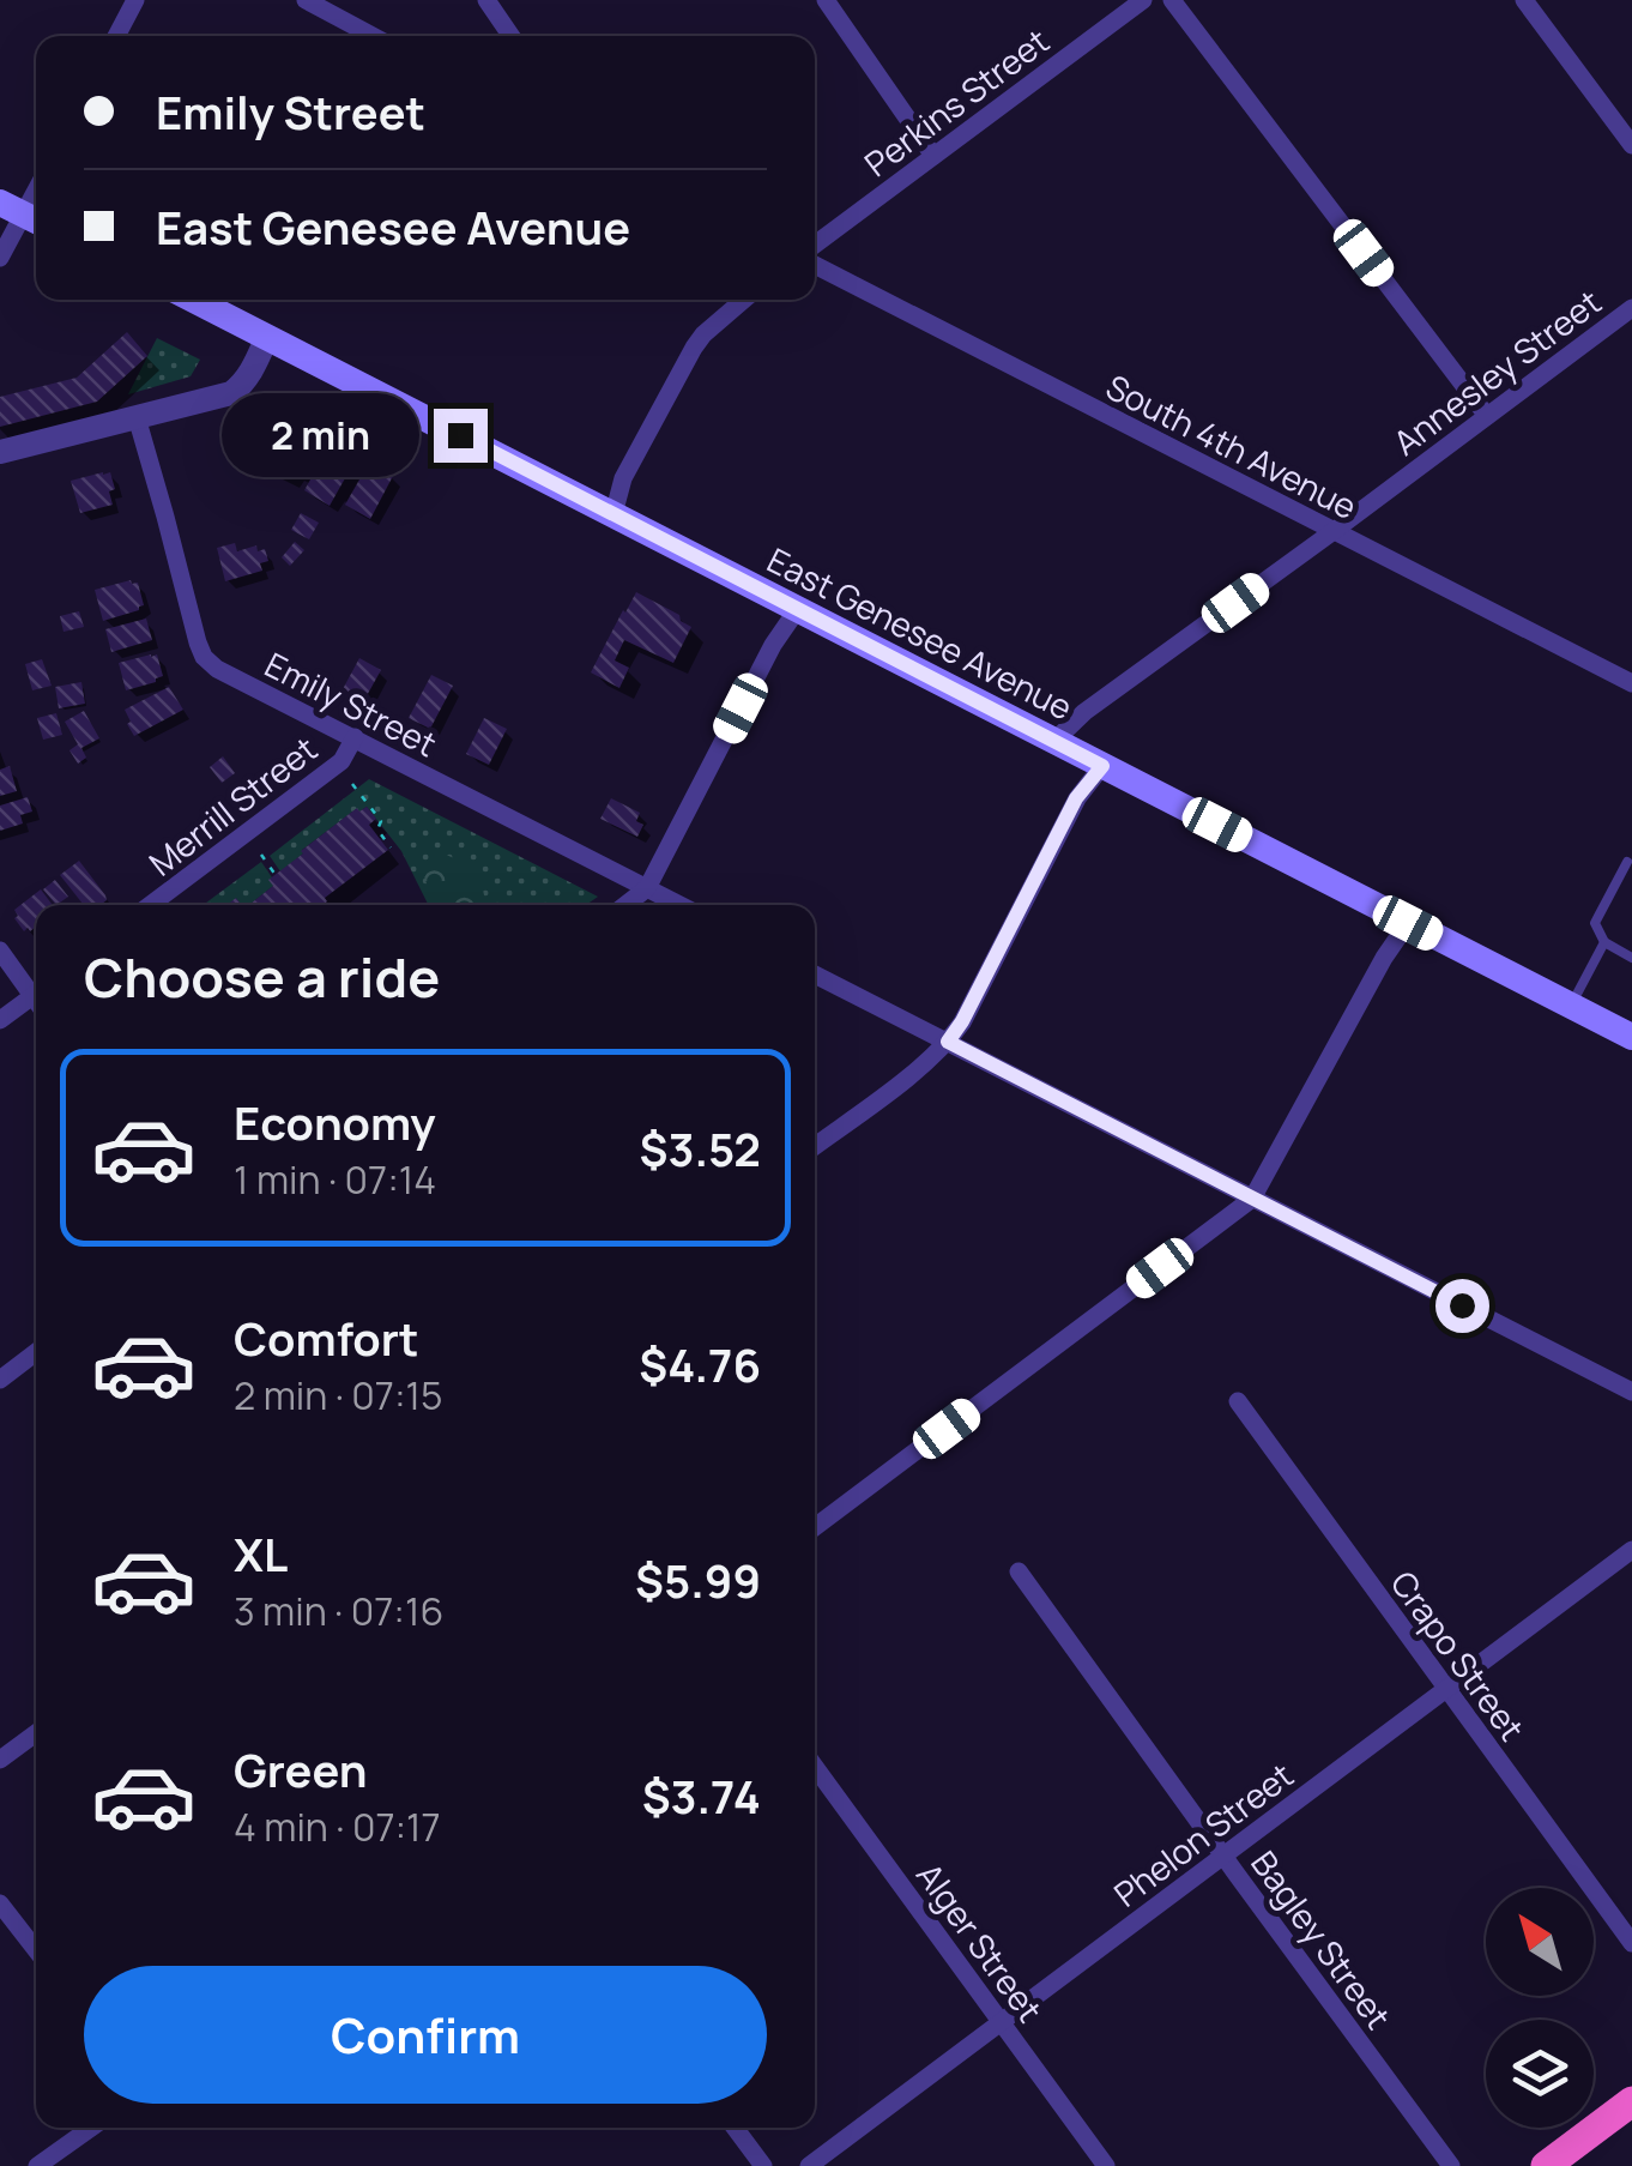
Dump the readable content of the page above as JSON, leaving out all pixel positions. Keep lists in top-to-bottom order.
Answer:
{
  "streets": {
    "main road": ["East Genesee Avenue"],
    "street": [
      "Perkins Street",
      "Annesley Street",
      "South 4th Avenue",
      "Emily Street",
      "Merrill Street",
      "Crapo Street",
      "Phelon Street",
      "Bagley Street",
      "Alger Street"
    ]
  },
  "crossings": [
    ["Annesley Street", "South 4th Avenue"],
    ["Annesley Street", "East Genesee Avenue"],
    ["Emily Street", "Merrill Street"],
    ["Crapo Street", "Phelon Street"],
    ["Phelon Street", "Bagley Street"],
    ["Phelon Street", "Alger Street"]
  ],
  "north": "top left",
  "page": {
    "banner": ["Emily Street", "East Genesee Avenue"],
    "bubble": "2 min",
    "heading": "Choose a ride",
    "list": [
      {
        "name": "Economy",
        "note": "1 min · 07:14",
        "value": "$3.52"
      },
      {
        "name": "Comfort",
        "note": "2 min · 07:15",
        "value": "$4.76"
      },
      {
        "name": "XL",
        "note": "3 min · 07:16",
        "value": "$5.99"
      },
      {
        "name": "Green",
        "note": "4 min · 07:17",
        "value": "$3.74"
      }
    ],
    "buttons": "Confirm"
  }
}
